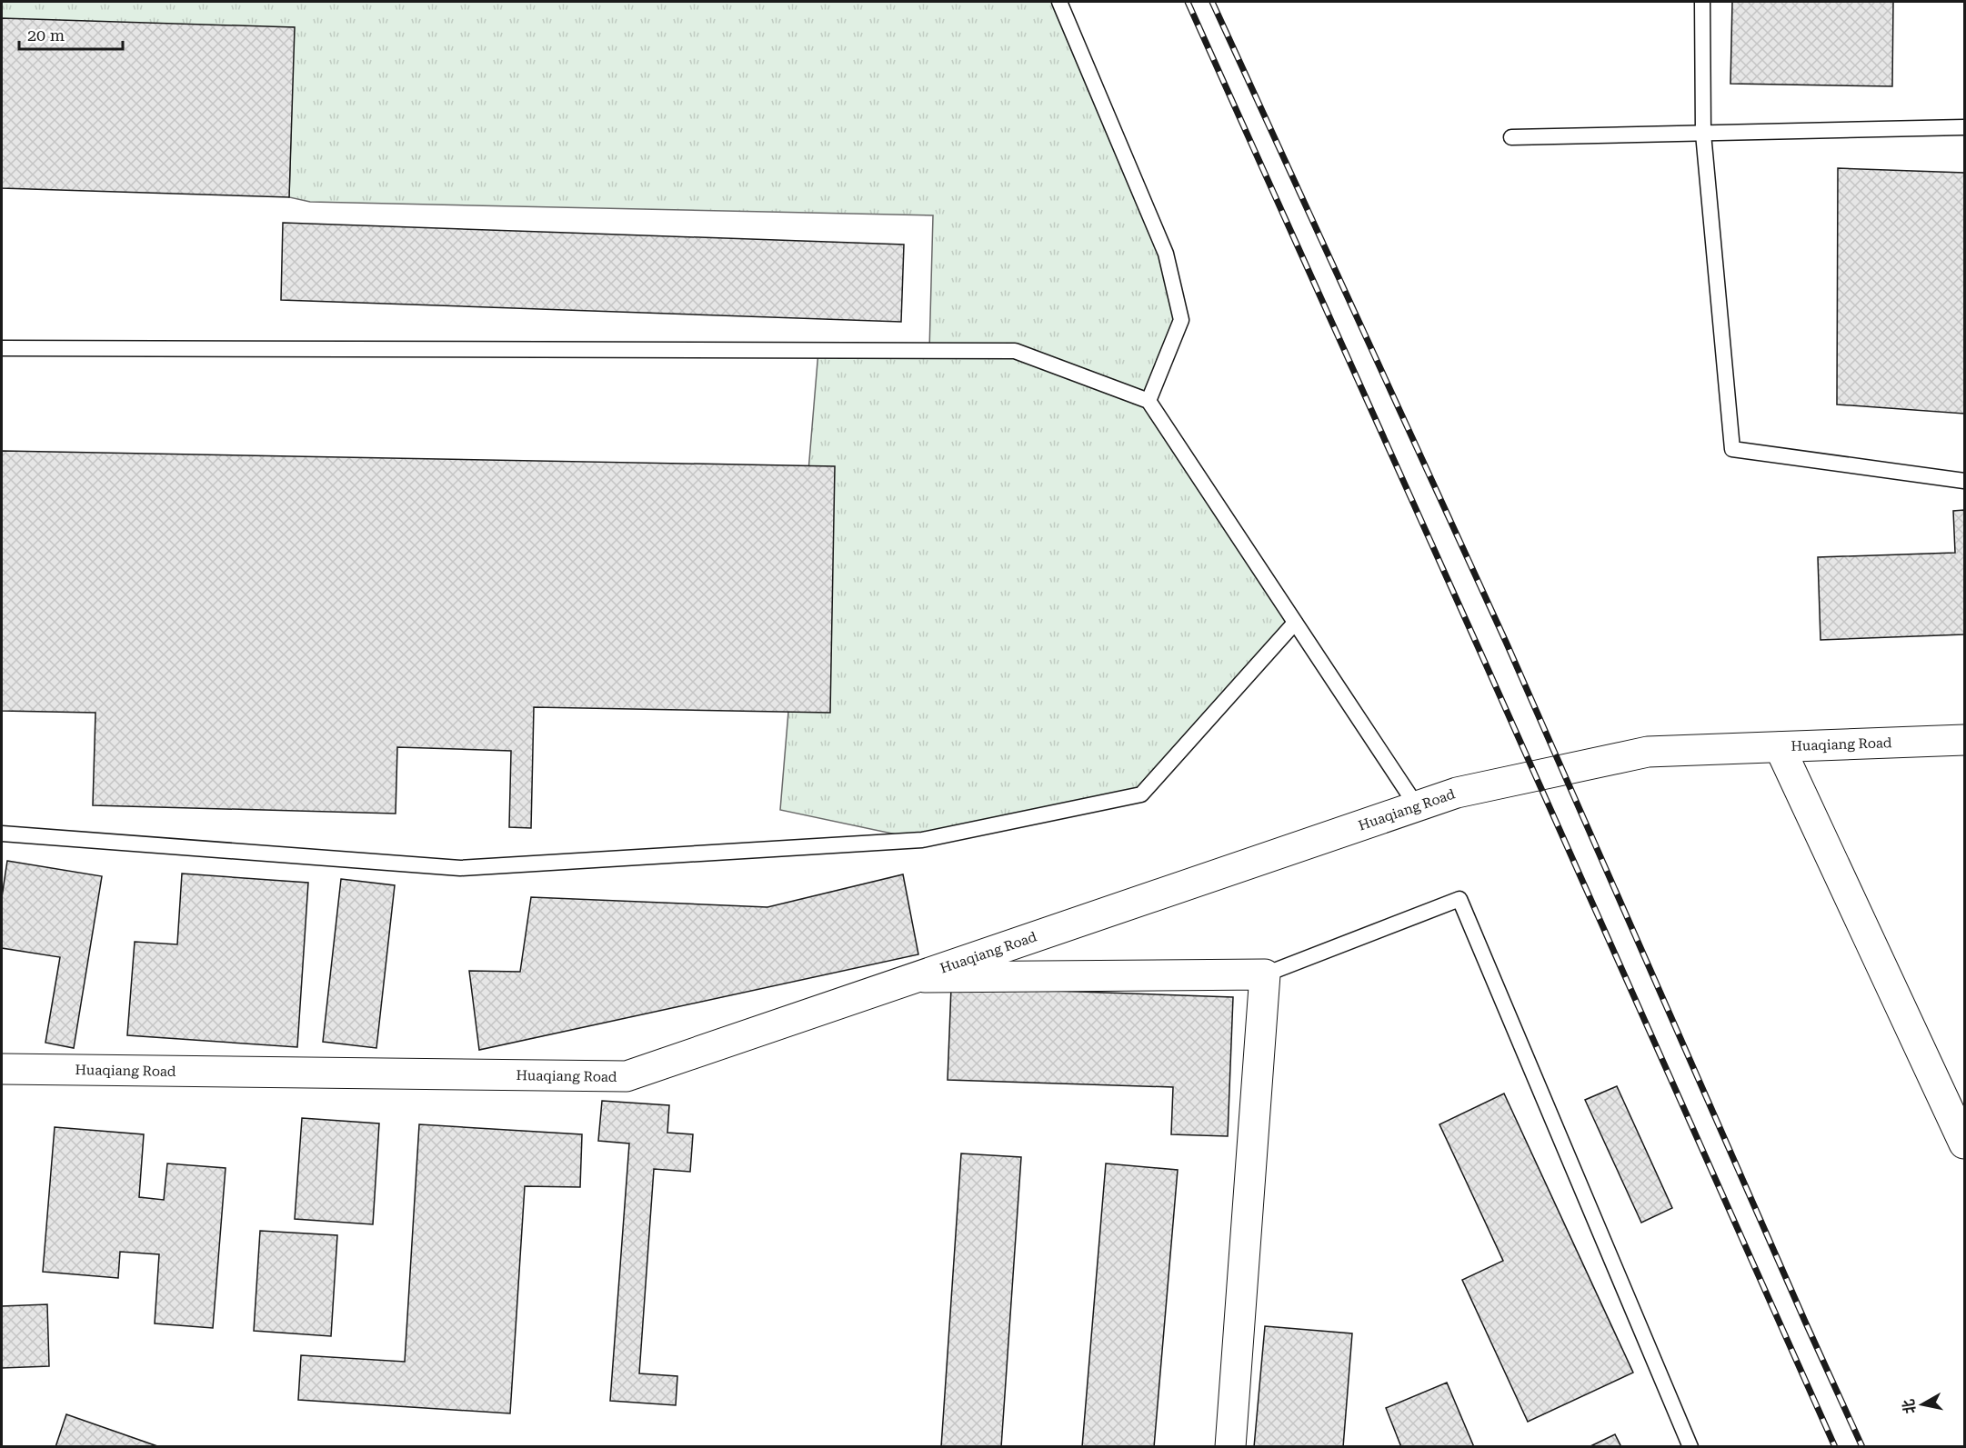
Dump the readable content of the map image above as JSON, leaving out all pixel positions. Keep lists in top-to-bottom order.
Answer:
{
  "streets": {
    "street": ["Huaqiang Road"]
  },
  "scale_bar": "20 m",
  "north": "left"
}
